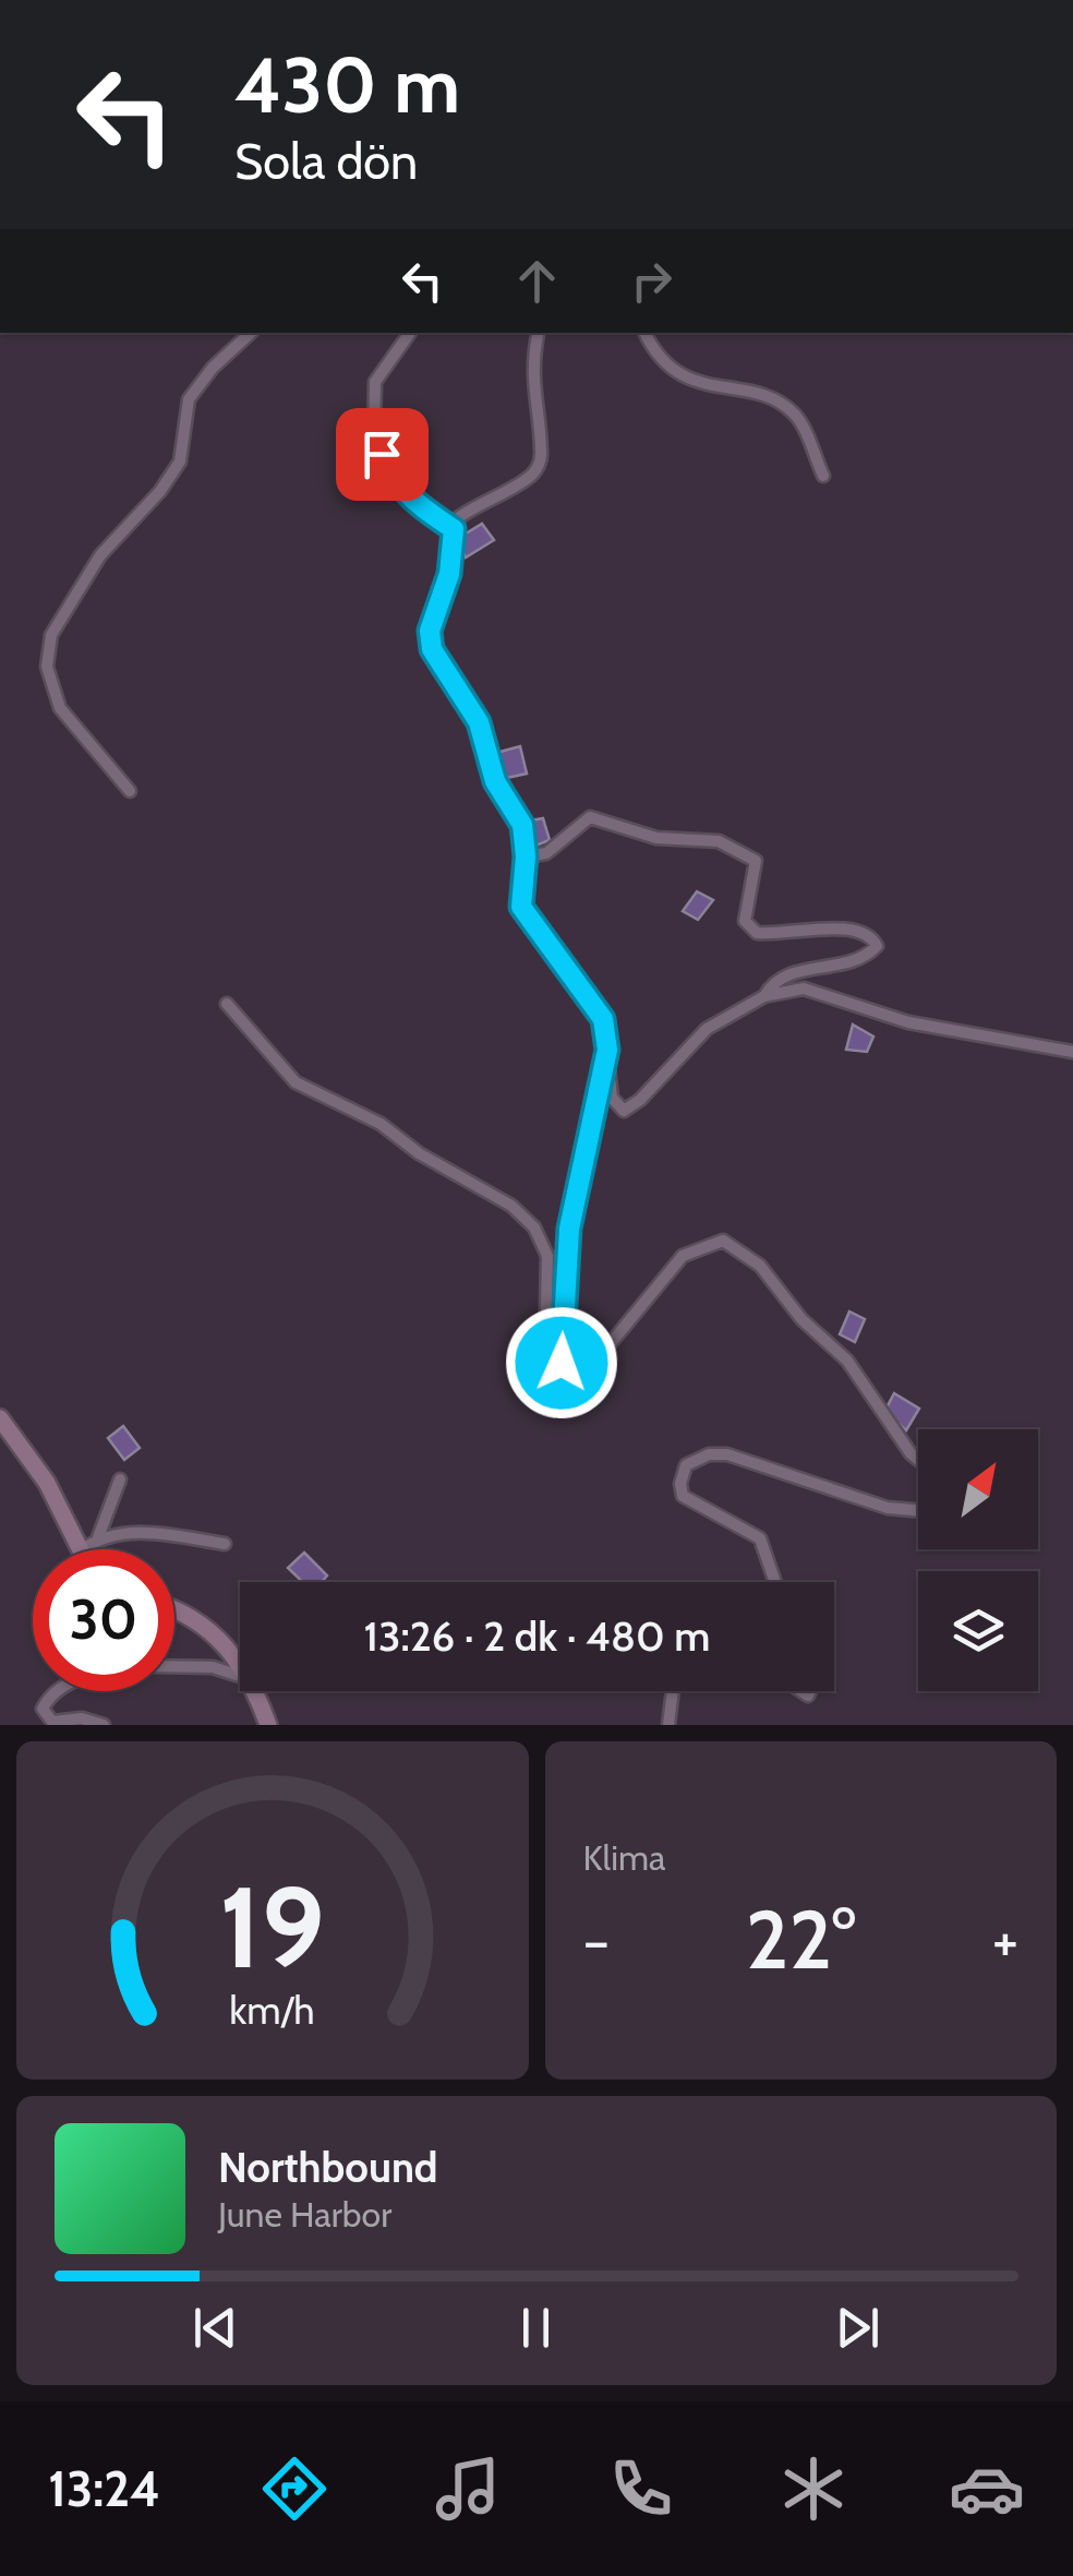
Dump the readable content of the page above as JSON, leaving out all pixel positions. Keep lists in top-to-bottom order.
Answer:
{
  "north": "top right",
  "page": {
    "turn": ["430 m", "Sola dön"],
    "limit": "30",
    "trip": "13:26 · 2 dk · 480 m",
    "tile": "Klima",
    "heat": ["−", "22°", "+"],
    "song": ["Northbound", "June Harbor"],
    "tabs": "13:24",
    "gauge": ["19", "km/h"]
  }
}
